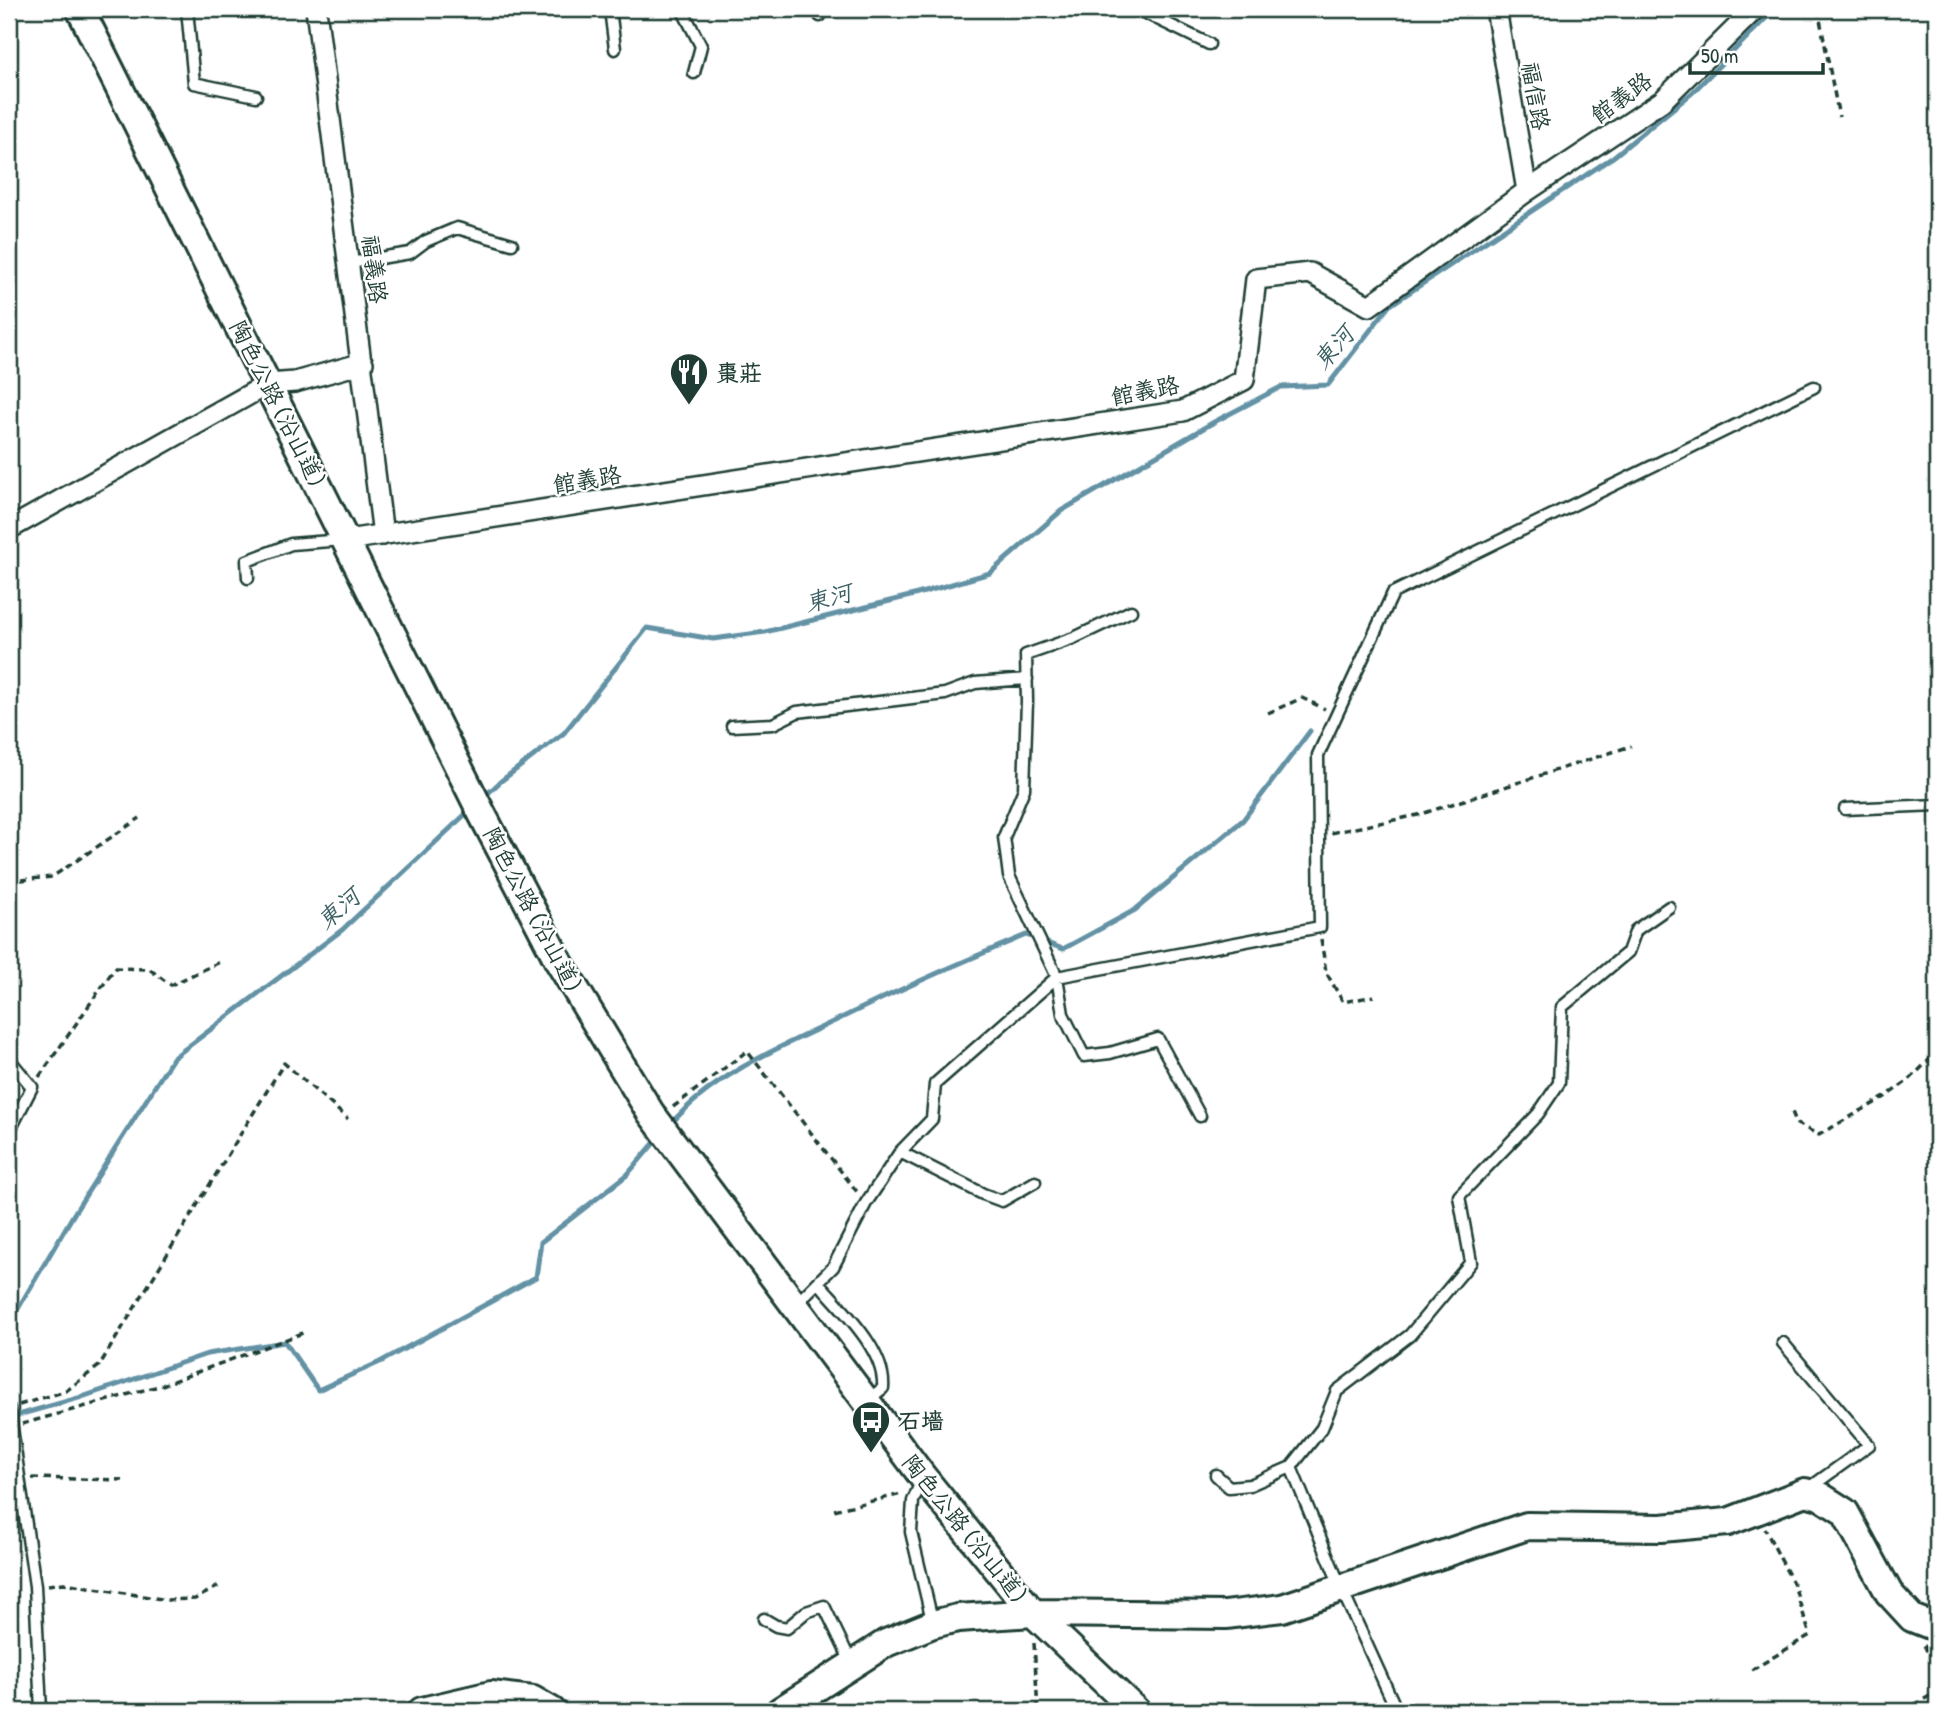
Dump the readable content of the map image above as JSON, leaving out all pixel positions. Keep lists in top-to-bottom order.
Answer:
{
  "streets": {
    "main road": ["陶色公路 (沿山道)"],
    "street": ["福信路", "館義路", "福義路"]
  },
  "crossings": [
    ["福信路", "館義路"],
    ["館義路", "福義路"],
    ["館義路", "陶色公路 (沿山道)"]
  ],
  "water": ["東河"],
  "places": {
    "restaurant": ["棗莊"],
    "bus stop": ["石墻"]
  },
  "scale_bar": "50 m"
}
